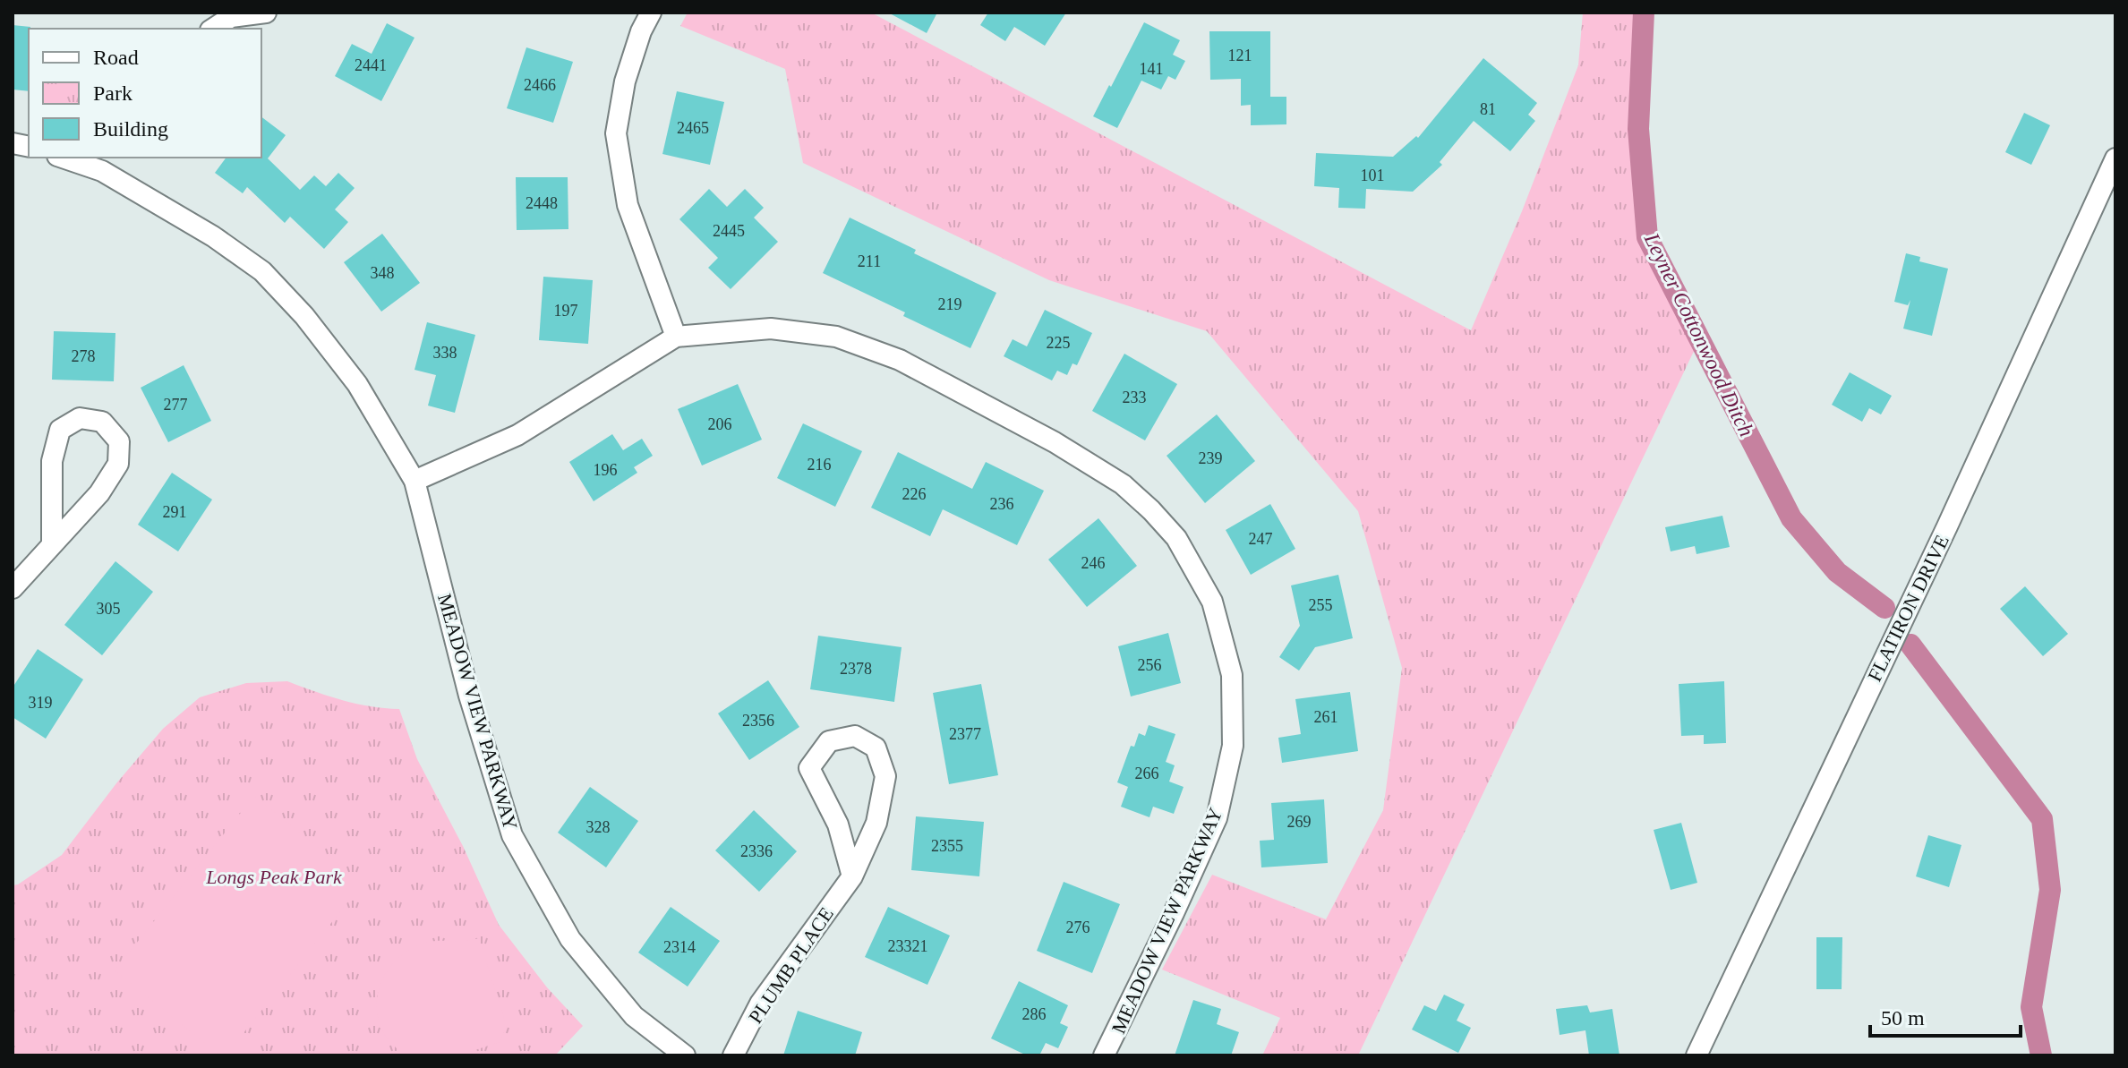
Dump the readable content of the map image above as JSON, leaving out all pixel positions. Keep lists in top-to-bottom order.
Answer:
{
  "streets": {
    "street": ["FLATIRON DRIVE", "MEADOW VIEW PARKWAY", "PLUMB PLACE"]
  },
  "water": ["Leyner Cottonwood Ditch"],
  "parks": ["Longs Peak Park"],
  "house_numbers": [
    "121",
    "2441",
    "141",
    "2466",
    "81",
    "2465",
    "101",
    "2448",
    "2445",
    "211",
    "348",
    "219",
    "197",
    "225",
    "338",
    "278",
    "233",
    "277",
    "206",
    "239",
    "216",
    "196",
    "226",
    "236",
    "291",
    "247",
    "246",
    "255",
    "305",
    "256",
    "2378",
    "319",
    "261",
    "2356",
    "2377",
    "266",
    "269",
    "328",
    "2355",
    "2336",
    "276",
    "23321",
    "2314",
    "286"
  ],
  "legend": ["Road", "Park", "Building"],
  "scale_bar": "50 m"
}
